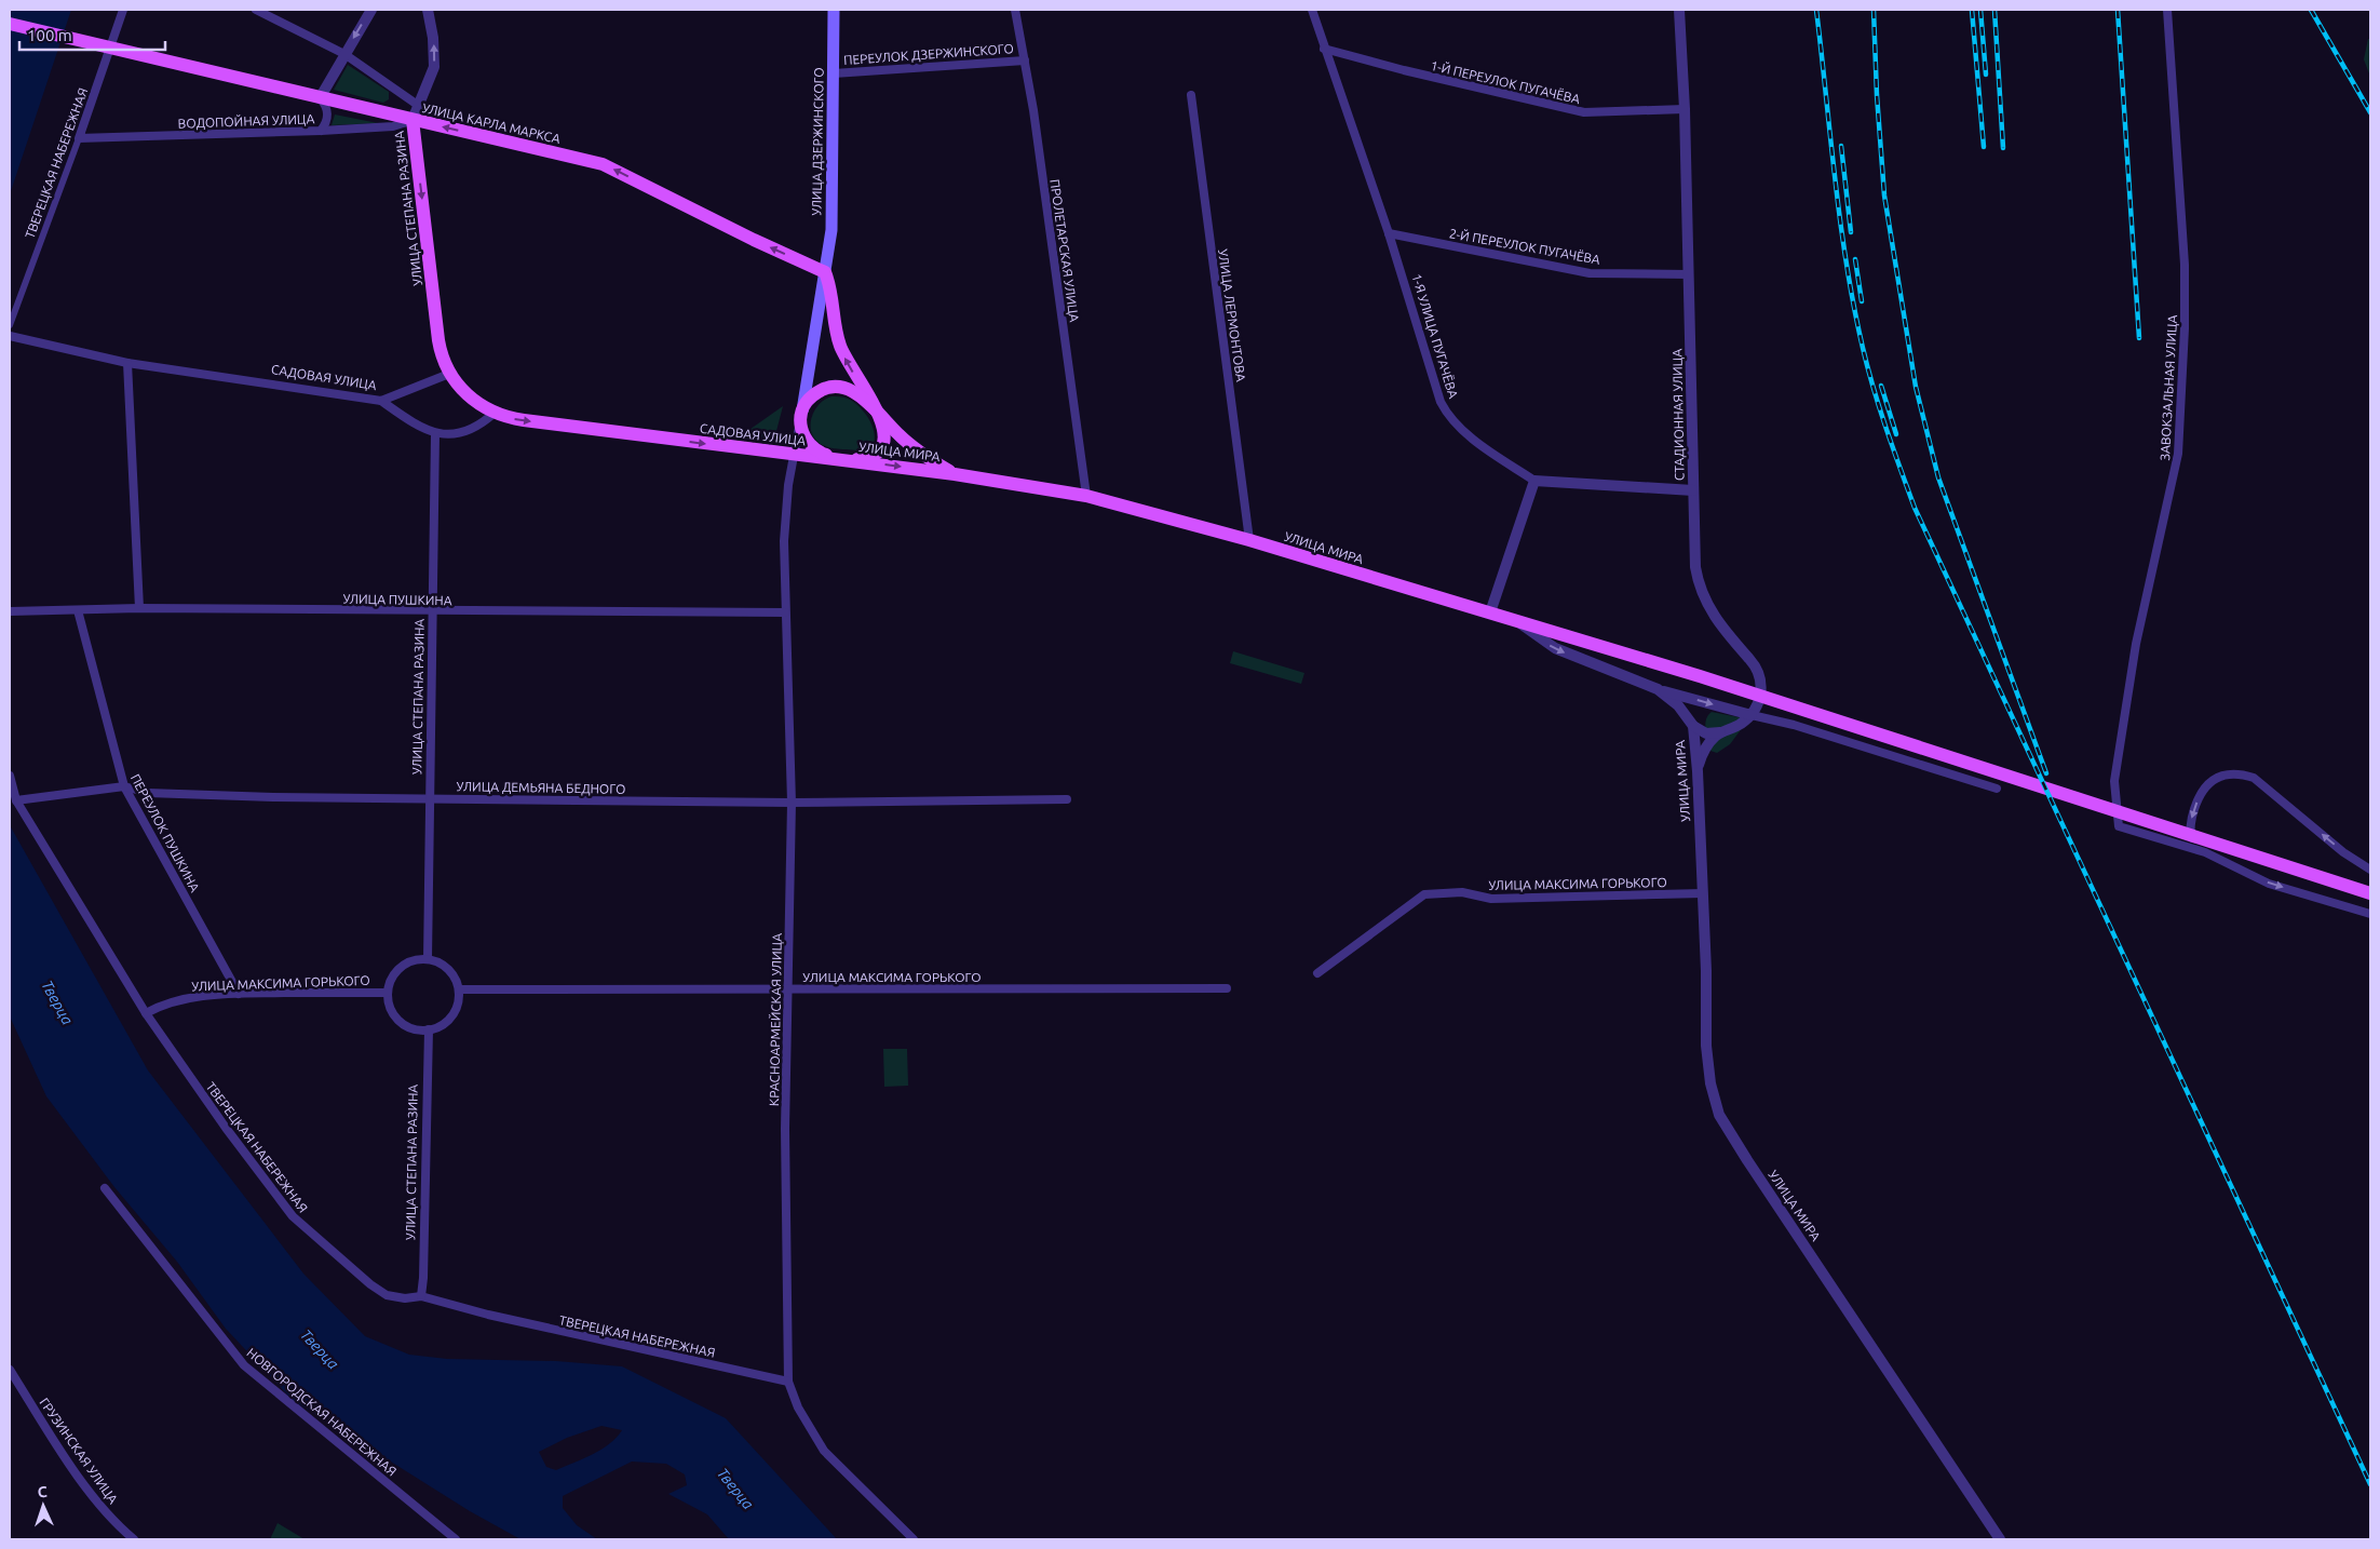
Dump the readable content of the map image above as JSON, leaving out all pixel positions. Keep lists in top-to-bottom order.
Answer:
{
  "streets": {
    "main road": [
      "УЛИЦА КАРЛА МАРКСА",
      "УЛИЦА ДЗЕРЖИНСКОГО",
      "УЛИЦА СТЕПАНА РАЗИНА",
      "САДОВАЯ УЛИЦА",
      "УЛИЦА МИРА"
    ],
    "street": [
      "ПЕРЕУЛОК ДЗЕРЖИНСКОГО",
      "1-Й ПЕРЕУЛОК ПУГАЧЁВА",
      "ВОДОПОЙНАЯ УЛИЦА",
      "ТВЕРЕЦКАЯ НАБЕРЕЖНАЯ",
      "2-Й ПЕРЕУЛОК ПУГАЧЁВА",
      "ПРОЛЕТАРСКАЯ УЛИЦА",
      "УЛИЦА ЛЕРМОНТОВА",
      "1-Я УЛИЦА ПУГАЧЁВА",
      "ЗАВОКЗАЛЬНАЯ УЛИЦА",
      "СТАДИОННАЯ УЛИЦА",
      "УЛИЦА ПУШКИНА",
      "УЛИЦА ДЕМЬЯНА БЕДНОГО",
      "ПЕРЕУЛОК ПУШКИНА",
      "УЛИЦА МАКСИМА ГОРЬКОГО",
      "КРАСНОАРМЕЙСКАЯ УЛИЦА",
      "НОВГОРОДСКАЯ НАБЕРЕЖНАЯ",
      "ГРУЗИНСКАЯ УЛИЦА"
    ]
  },
  "crossings": [
    ["ПЕРЕУЛОК ДЗЕРЖИНСКОГО", "УЛИЦА ДЗЕРЖИНСКОГО"],
    ["ПЕРЕУЛОК ДЗЕРЖИНСКОГО", "ПРОЛЕТАРСКАЯ УЛИЦА"],
    ["1-Й ПЕРЕУЛОК ПУГАЧЁВА", "1-Я УЛИЦА ПУГАЧЁВА"],
    ["1-Й ПЕРЕУЛОК ПУГАЧЁВА", "СТАДИОННАЯ УЛИЦА"],
    ["ВОДОПОЙНАЯ УЛИЦА", "УЛИЦА КАРЛА МАРКСА"],
    ["ВОДОПОЙНАЯ УЛИЦА", "ТВЕРЕЦКАЯ НАБЕРЕЖНАЯ"],
    ["ВОДОПОЙНАЯ УЛИЦА", "УЛИЦА СТЕПАНА РАЗИНА"],
    ["УЛИЦА КАРЛА МАРКСА", "УЛИЦА ДЗЕРЖИНСКОГО"],
    ["УЛИЦА КАРЛА МАРКСА", "УЛИЦА СТЕПАНА РАЗИНА"],
    ["УЛИЦА ДЗЕРЖИНСКОГО", "САДОВАЯ УЛИЦА"],
    ["УЛИЦА ДЗЕРЖИНСКОГО", "УЛИЦА МИРА"],
    ["УЛИЦА ДЗЕРЖИНСКОГО", "КРАСНОАРМЕЙСКАЯ УЛИЦА"],
    ["ТВЕРЕЦКАЯ НАБЕРЕЖНАЯ", "УЛИЦА СТЕПАНА РАЗИНА"],
    ["ТВЕРЕЦКАЯ НАБЕРЕЖНАЯ", "УЛИЦА ДЕМЬЯНА БЕДНОГО"],
    ["ТВЕРЕЦКАЯ НАБЕРЕЖНАЯ", "УЛИЦА МАКСИМА ГОРЬКОГО"],
    ["ТВЕРЕЦКАЯ НАБЕРЕЖНАЯ", "КРАСНОАРМЕЙСКАЯ УЛИЦА"],
    ["УЛИЦА СТЕПАНА РАЗИНА", "САДОВАЯ УЛИЦА"],
    ["УЛИЦА СТЕПАНА РАЗИНА", "УЛИЦА ПУШКИНА"],
    ["УЛИЦА СТЕПАНА РАЗИНА", "УЛИЦА ДЕМЬЯНА БЕДНОГО"],
    ["УЛИЦА СТЕПАНА РАЗИНА", "УЛИЦА МАКСИМА ГОРЬКОГО"],
    ["2-Й ПЕРЕУЛОК ПУГАЧЁВА", "1-Я УЛИЦА ПУГАЧЁВА"],
    ["2-Й ПЕРЕУЛОК ПУГАЧЁВА", "СТАДИОННАЯ УЛИЦА"],
    ["ПРОЛЕТАРСКАЯ УЛИЦА", "УЛИЦА МИРА"],
    ["УЛИЦА ЛЕРМОНТОВА", "УЛИЦА МИРА"],
    ["САДОВАЯ УЛИЦА", "УЛИЦА МИРА"],
    ["САДОВАЯ УЛИЦА", "КРАСНОАРМЕЙСКАЯ УЛИЦА"],
    ["УЛИЦА МИРА", "УЛИЦА МАКСИМА ГОРЬКОГО"],
    ["УЛИЦА МИРА", "КРАСНОАРМЕЙСКАЯ УЛИЦА"],
    ["УЛИЦА ПУШКИНА", "ПЕРЕУЛОК ПУШКИНА"],
    ["УЛИЦА ПУШКИНА", "КРАСНОАРМЕЙСКАЯ УЛИЦА"],
    ["УЛИЦА ДЕМЬЯНА БЕДНОГО", "ПЕРЕУЛОК ПУШКИНА"],
    ["УЛИЦА ДЕМЬЯНА БЕДНОГО", "КРАСНОАРМЕЙСКАЯ УЛИЦА"],
    ["ПЕРЕУЛОК ПУШКИНА", "УЛИЦА МАКСИМА ГОРЬКОГО"],
    ["УЛИЦА МАКСИМА ГОРЬКОГО", "КРАСНОАРМЕЙСКАЯ УЛИЦА"]
  ],
  "one_way": ["УЛИЦА КАРЛА МАРКСА", "САДОВАЯ УЛИЦА"],
  "water": ["Тверца"],
  "scale_bar": "100 m",
  "north": "top"
}
